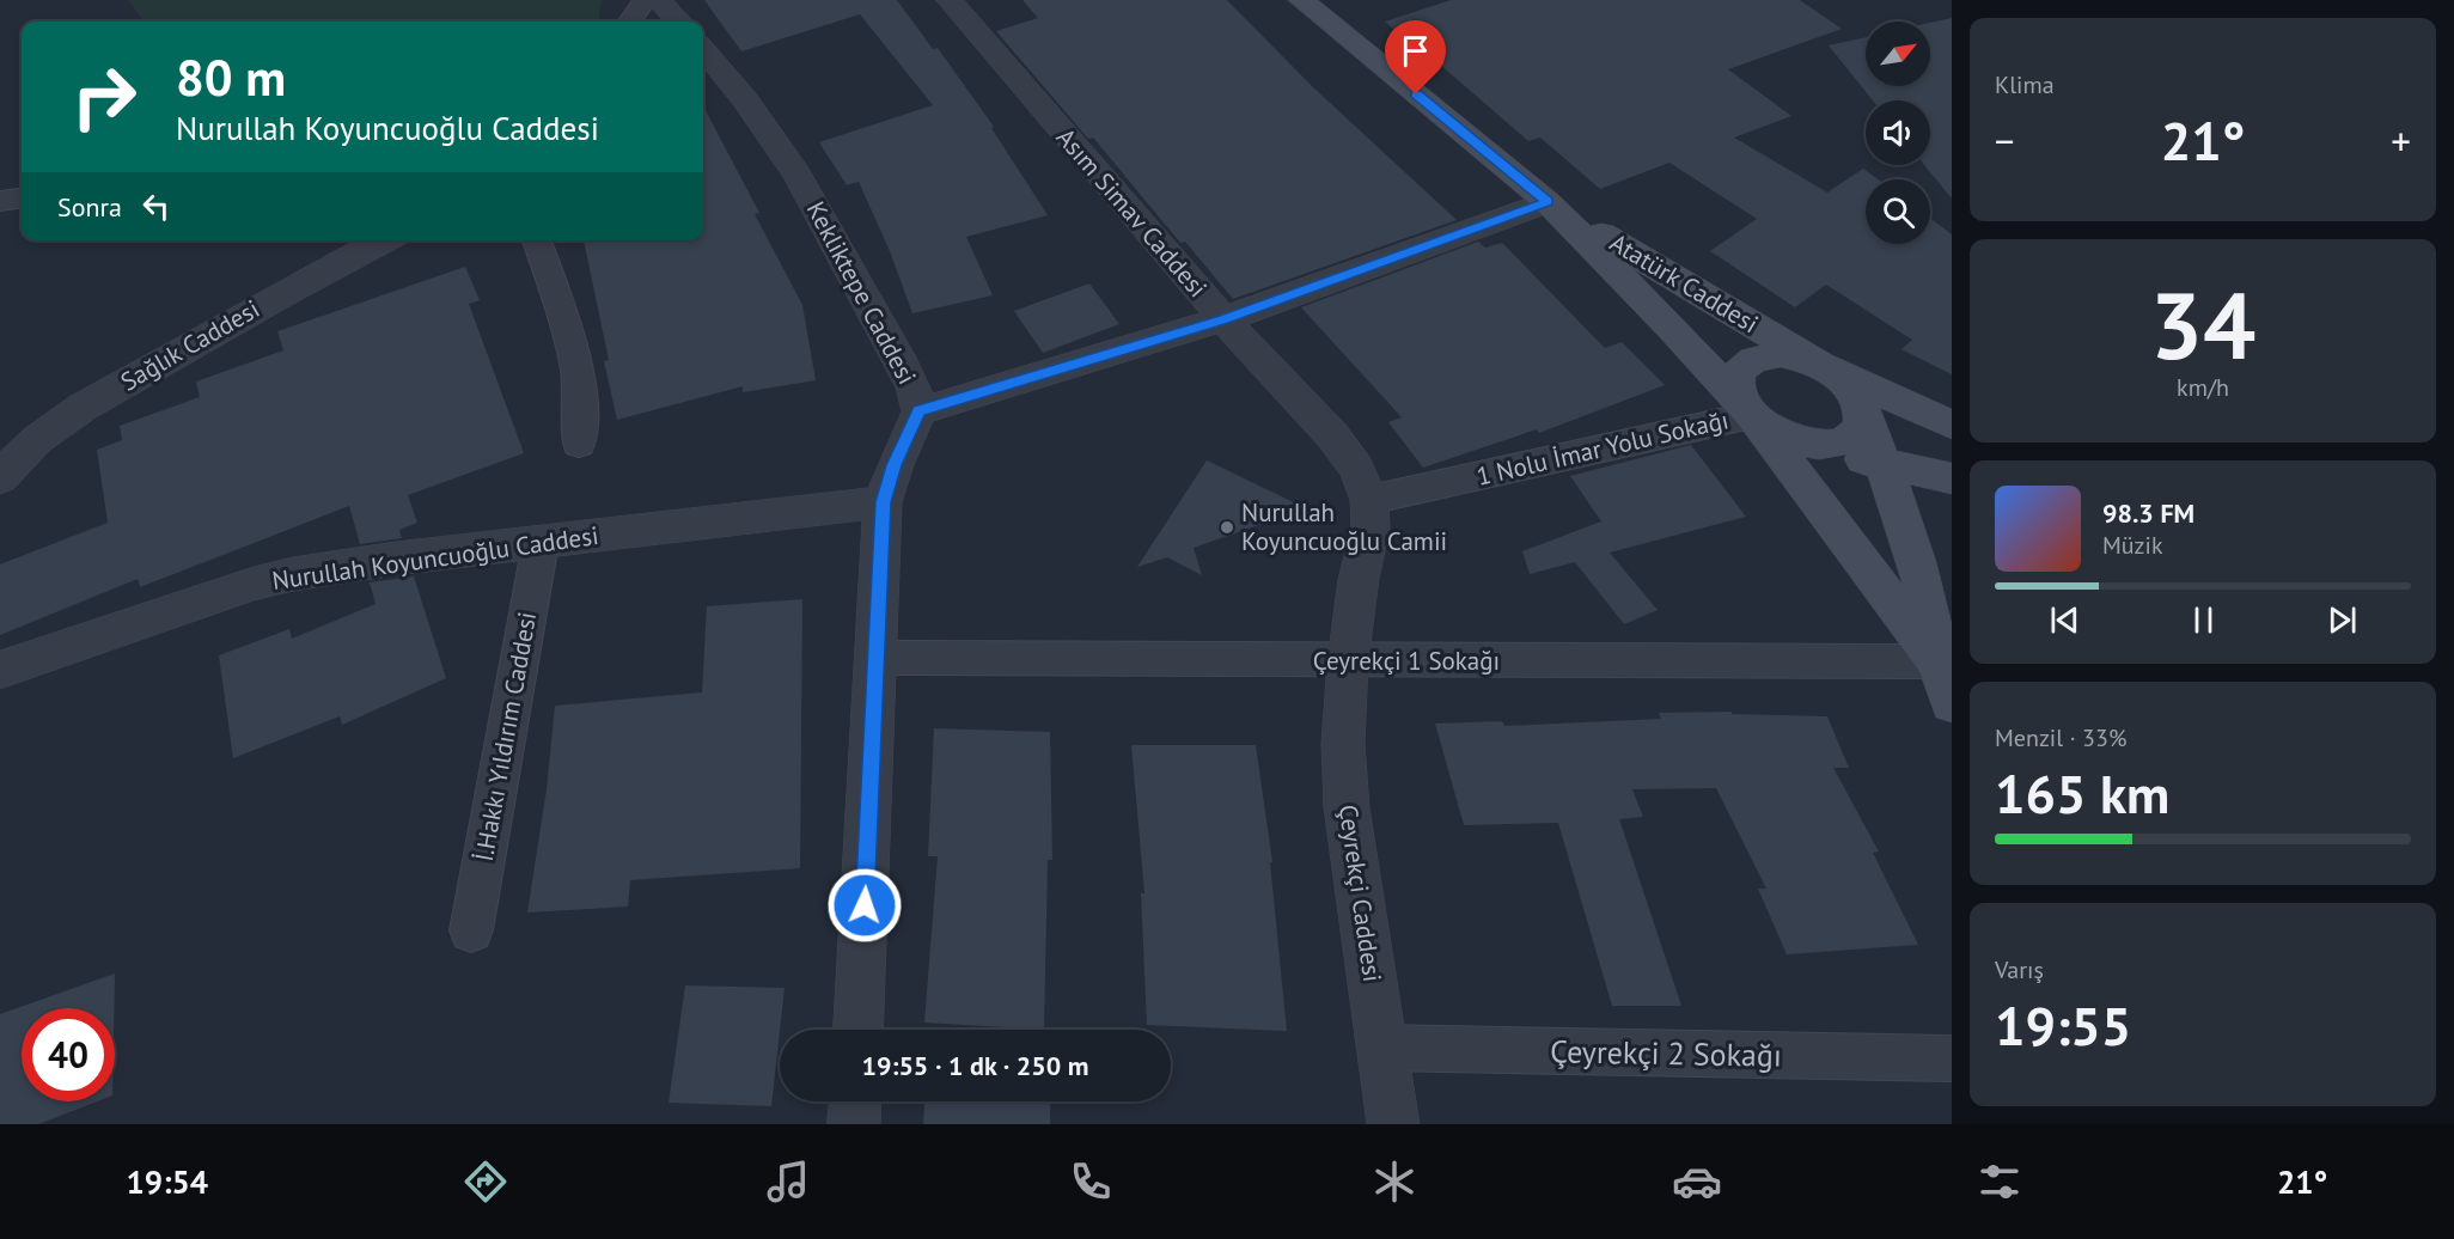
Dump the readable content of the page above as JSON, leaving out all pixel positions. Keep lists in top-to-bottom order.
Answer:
{
  "streets": {
    "main road": ["Atatürk Caddesi"],
    "street": [
      "Asım Simav Caddesi",
      "Kekliktepe Caddesi",
      "Sağlık Caddesi",
      "1 Nolu İmar Yolu Sokağı",
      "Nurullah Koyuncuoğlu Caddesi",
      "Çeyrekçi 1 Sokağı",
      "İ.Hakkı Yıldırım Caddesi",
      "Çeyrekçi Caddesi",
      "Çeyrekçi 2 Sokağı"
    ]
  },
  "crossings": [
    ["Asım Simav Caddesi", "1 Nolu İmar Yolu Sokağı"],
    ["Asım Simav Caddesi", "Çeyrekçi 1 Sokağı"],
    ["Asım Simav Caddesi", "Çeyrekçi Caddesi"],
    ["Atatürk Caddesi", "1 Nolu İmar Yolu Sokağı"],
    ["Atatürk Caddesi", "Çeyrekçi 1 Sokağı"],
    ["Kekliktepe Caddesi", "Nurullah Koyuncuoğlu Caddesi"],
    ["Kekliktepe Caddesi", "Çeyrekçi 1 Sokağı"],
    ["Nurullah Koyuncuoğlu Caddesi", "İ.Hakkı Yıldırım Caddesi"],
    ["Çeyrekçi 1 Sokağı", "Çeyrekçi Caddesi"],
    ["Çeyrekçi Caddesi", "Çeyrekçi 2 Sokağı"]
  ],
  "places": ["Nurullah Koyuncuoğlu Camii"],
  "north": "top right",
  "page": {
    "tile": [
      "Klima",
      ["34", "km/h"],
      ["Menzil · 33%", "165 km"],
      ["Varış", "19:55"]
    ],
    "turn": ["80 m", "Nurullah Koyuncuoğlu Caddesi"],
    "heat": ["−", "21°", "+"],
    "then": "Sonra",
    "song": ["98.3 FM", "Müzik"],
    "limit": "40",
    "trip": "19:55 · 1 dk · 250 m",
    "tabs": ["19:54", "21°"]
  }
}
